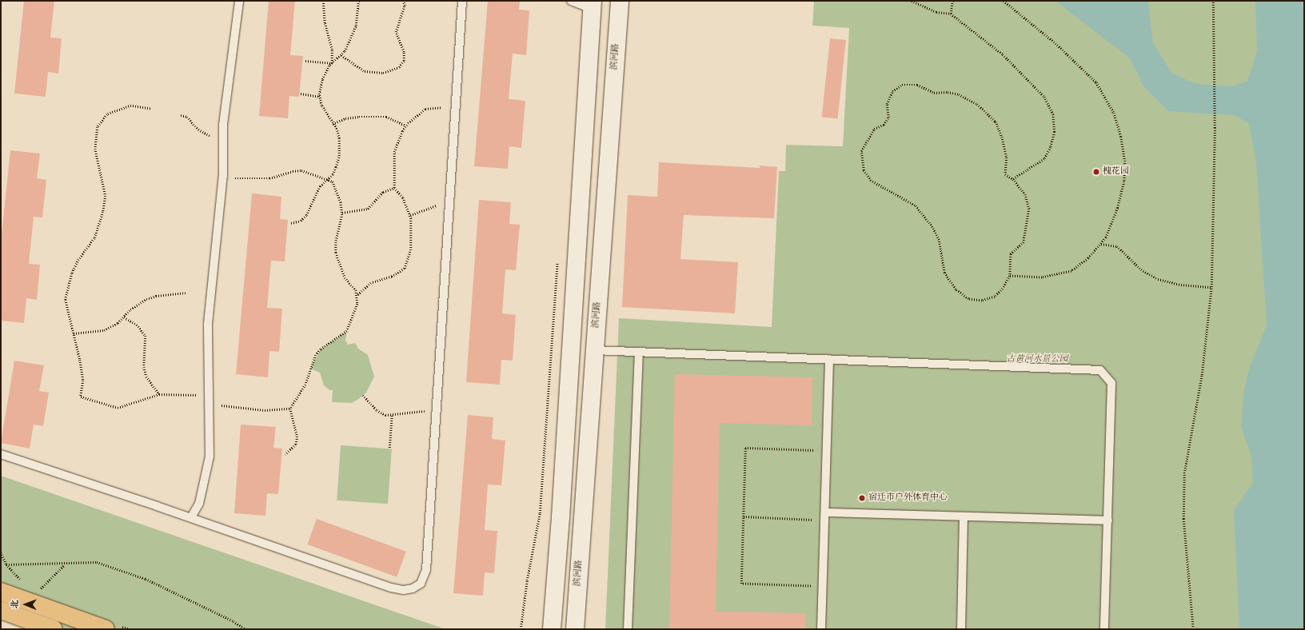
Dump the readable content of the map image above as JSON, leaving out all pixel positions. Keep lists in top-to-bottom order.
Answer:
{
  "streets": {
    "main road": ["滨河路"]
  },
  "parks": ["古黄河水景公园"],
  "places": ["槐花园", "宿迁市户外体育中心"],
  "north": "left"
}
